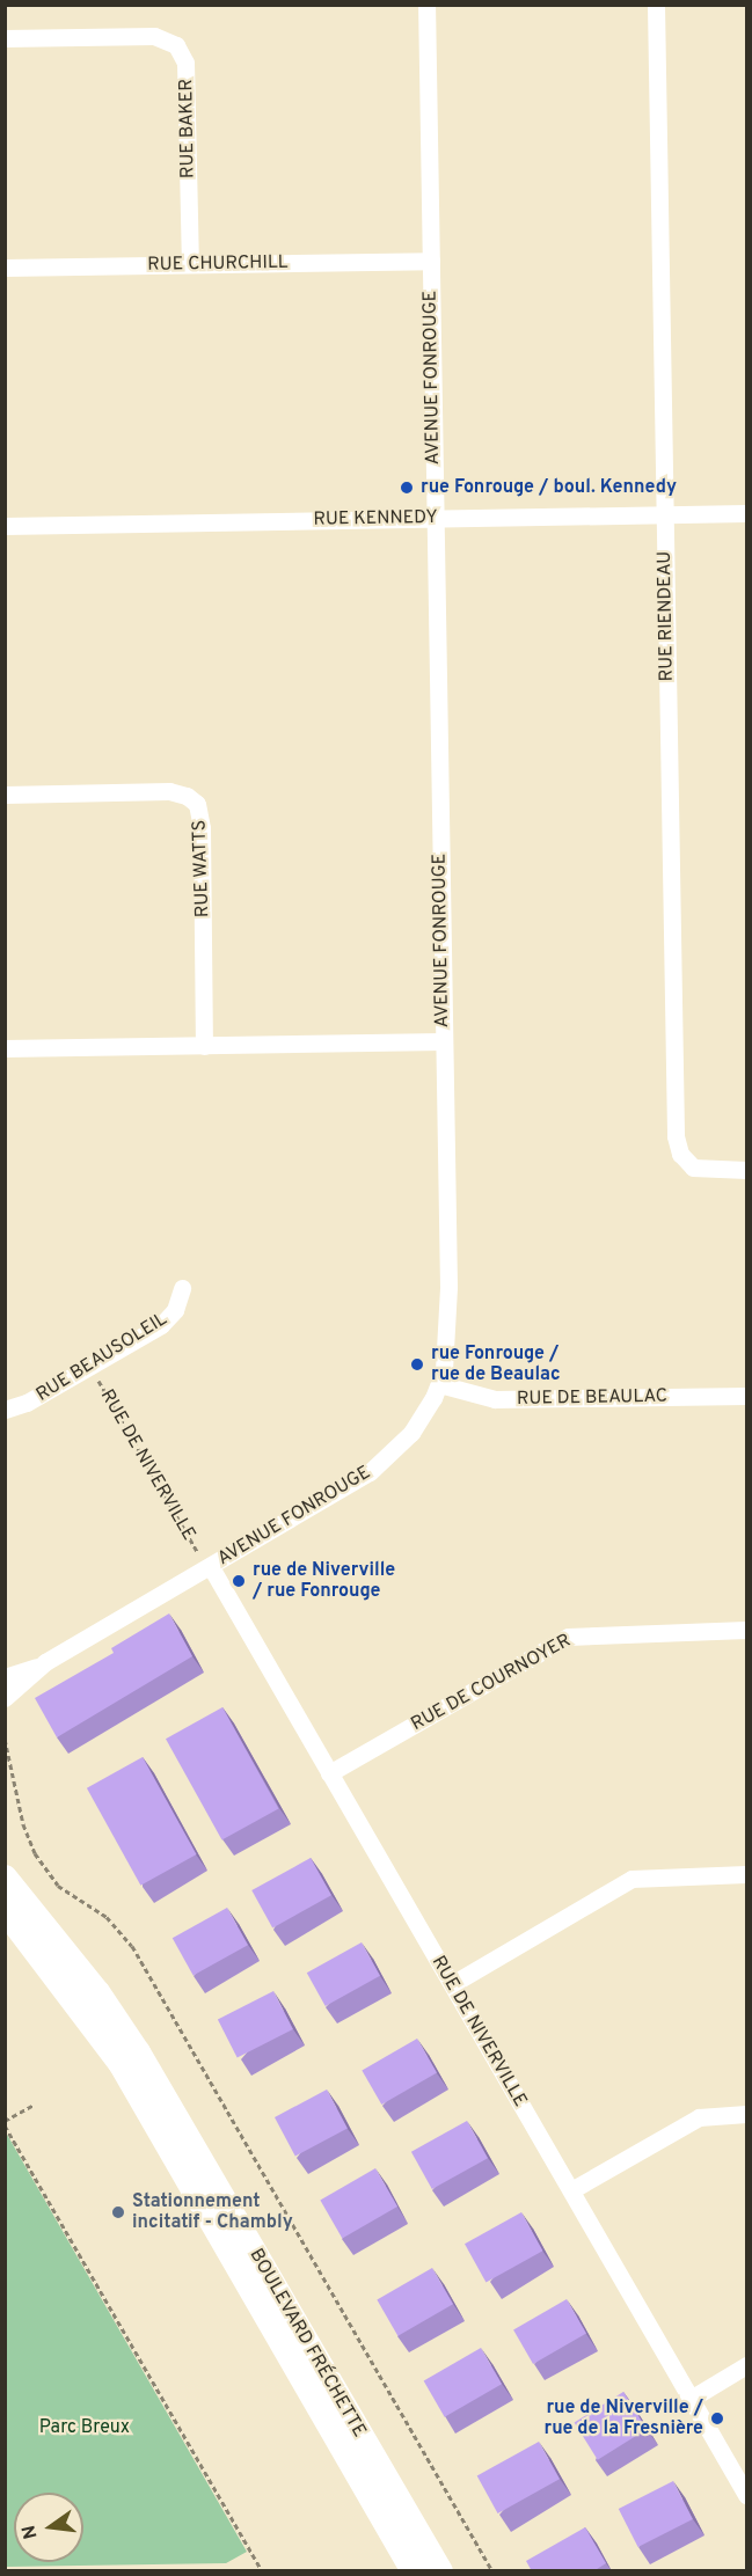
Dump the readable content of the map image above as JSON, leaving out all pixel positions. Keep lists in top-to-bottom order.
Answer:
{
  "streets": {
    "main road": ["BOULEVARD FRÉCHETTE"],
    "street": [
      "RUE BAKER",
      "RUE CHURCHILL",
      "AVENUE FONROUGE",
      "RUE KENNEDY",
      "RUE RIENDEAU",
      "RUE WATTS",
      "RUE BEAUSOLEIL",
      "RUE DE BEAULAC",
      "RUE DE NIVERVILLE",
      "RUE DE COURNOYER"
    ]
  },
  "crossings": [
    ["RUE BAKER", "RUE CHURCHILL"],
    ["RUE CHURCHILL", "AVENUE FONROUGE"],
    ["AVENUE FONROUGE", "RUE KENNEDY"],
    ["AVENUE FONROUGE", "RUE DE BEAULAC"],
    ["AVENUE FONROUGE", "RUE DE NIVERVILLE"],
    ["RUE KENNEDY", "RUE RIENDEAU"],
    ["RUE DE NIVERVILLE", "RUE DE COURNOYER"]
  ],
  "parks": ["Parc Breux"],
  "places": [
    "rue Fonrouge / boul. Kennedy",
    "rue Fonrouge / rue de Beaulac",
    "rue de Niverville / rue Fonrouge",
    "Stationnement incitatif - Chambly",
    "rue de Niverville / rue de la Fresnière"
  ],
  "north": "left"
}
